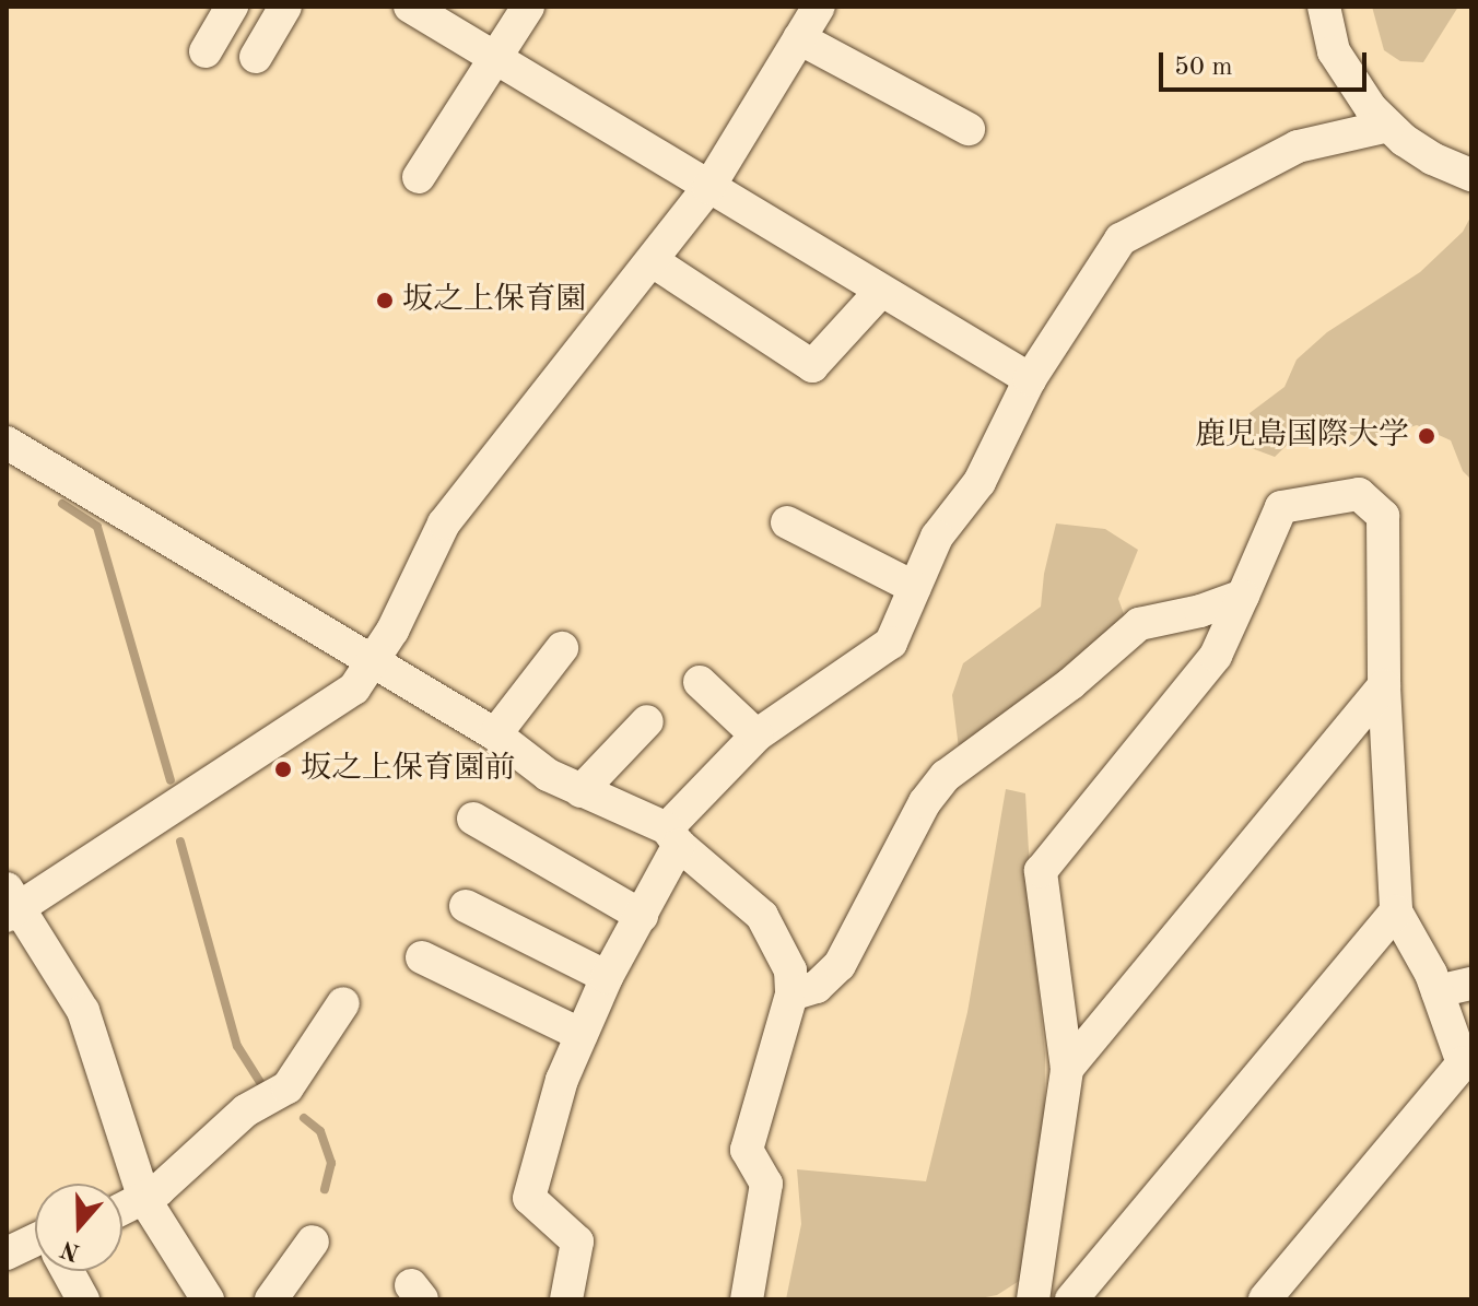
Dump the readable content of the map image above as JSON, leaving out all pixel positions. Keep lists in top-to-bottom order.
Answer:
{
  "places": ["坂之上保育園", "鹿児島国際大学", "坂之上保育園前"],
  "scale_bar": "50 m",
  "north": "bottom"
}
